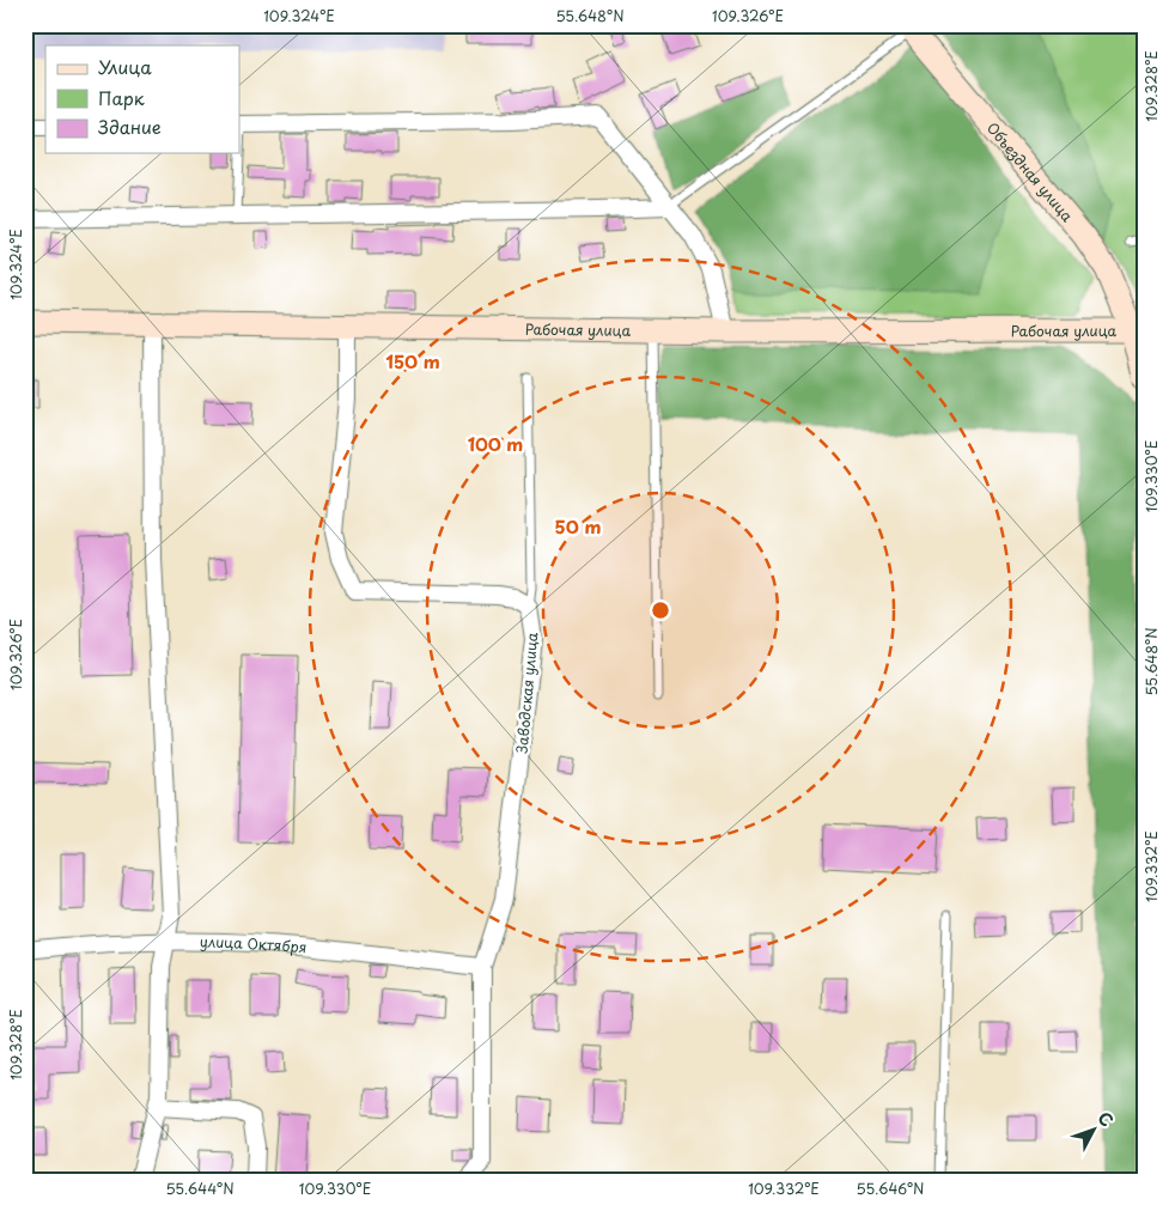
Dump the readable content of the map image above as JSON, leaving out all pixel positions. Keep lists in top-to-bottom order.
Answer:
{
  "streets": {
    "street": [
      "Объездная улица",
      "Рабочая улица",
      "Заводская улица",
      "улица Октября"
    ]
  },
  "crossings": [
    ["Объездная улица", "Рабочая улица"],
    ["Заводская улица", "улица Октября"]
  ],
  "legend": ["Улица", "Парк", "Здание"],
  "north": "top right",
  "coordinates": [
    "109.324°E",
    "55.648°N",
    "109.326°E",
    "109.328°E",
    "109.330°E",
    "109.332°E",
    "55.644°N",
    "55.646°N"
  ],
  "rings": ["150 m", "100 m", "50 m"]
}
